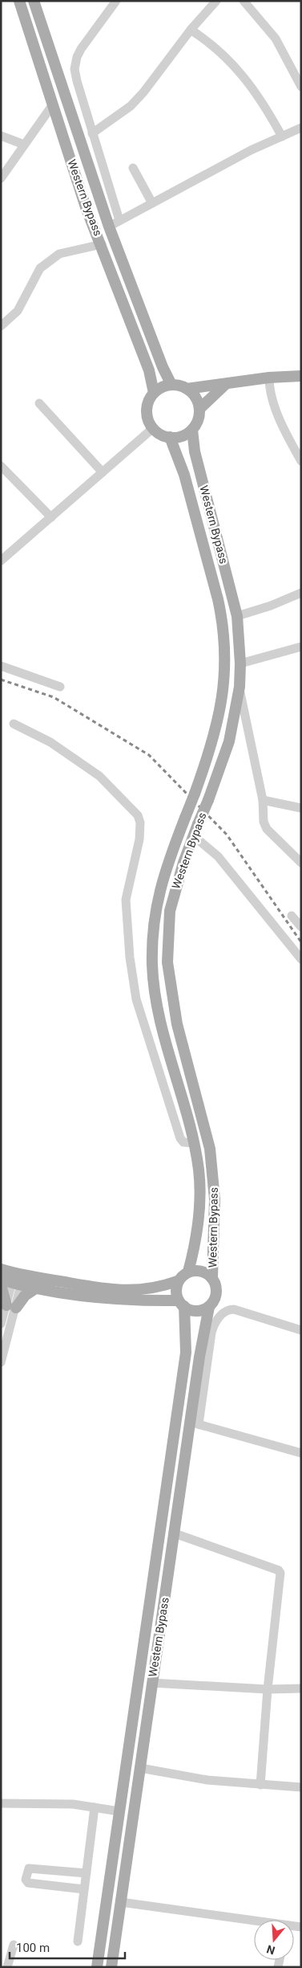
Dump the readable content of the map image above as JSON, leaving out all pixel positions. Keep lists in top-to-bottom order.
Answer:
{
  "streets": {
    "main road": ["Western Bypass"]
  },
  "scale_bar": "100 m",
  "north": "bottom"
}
